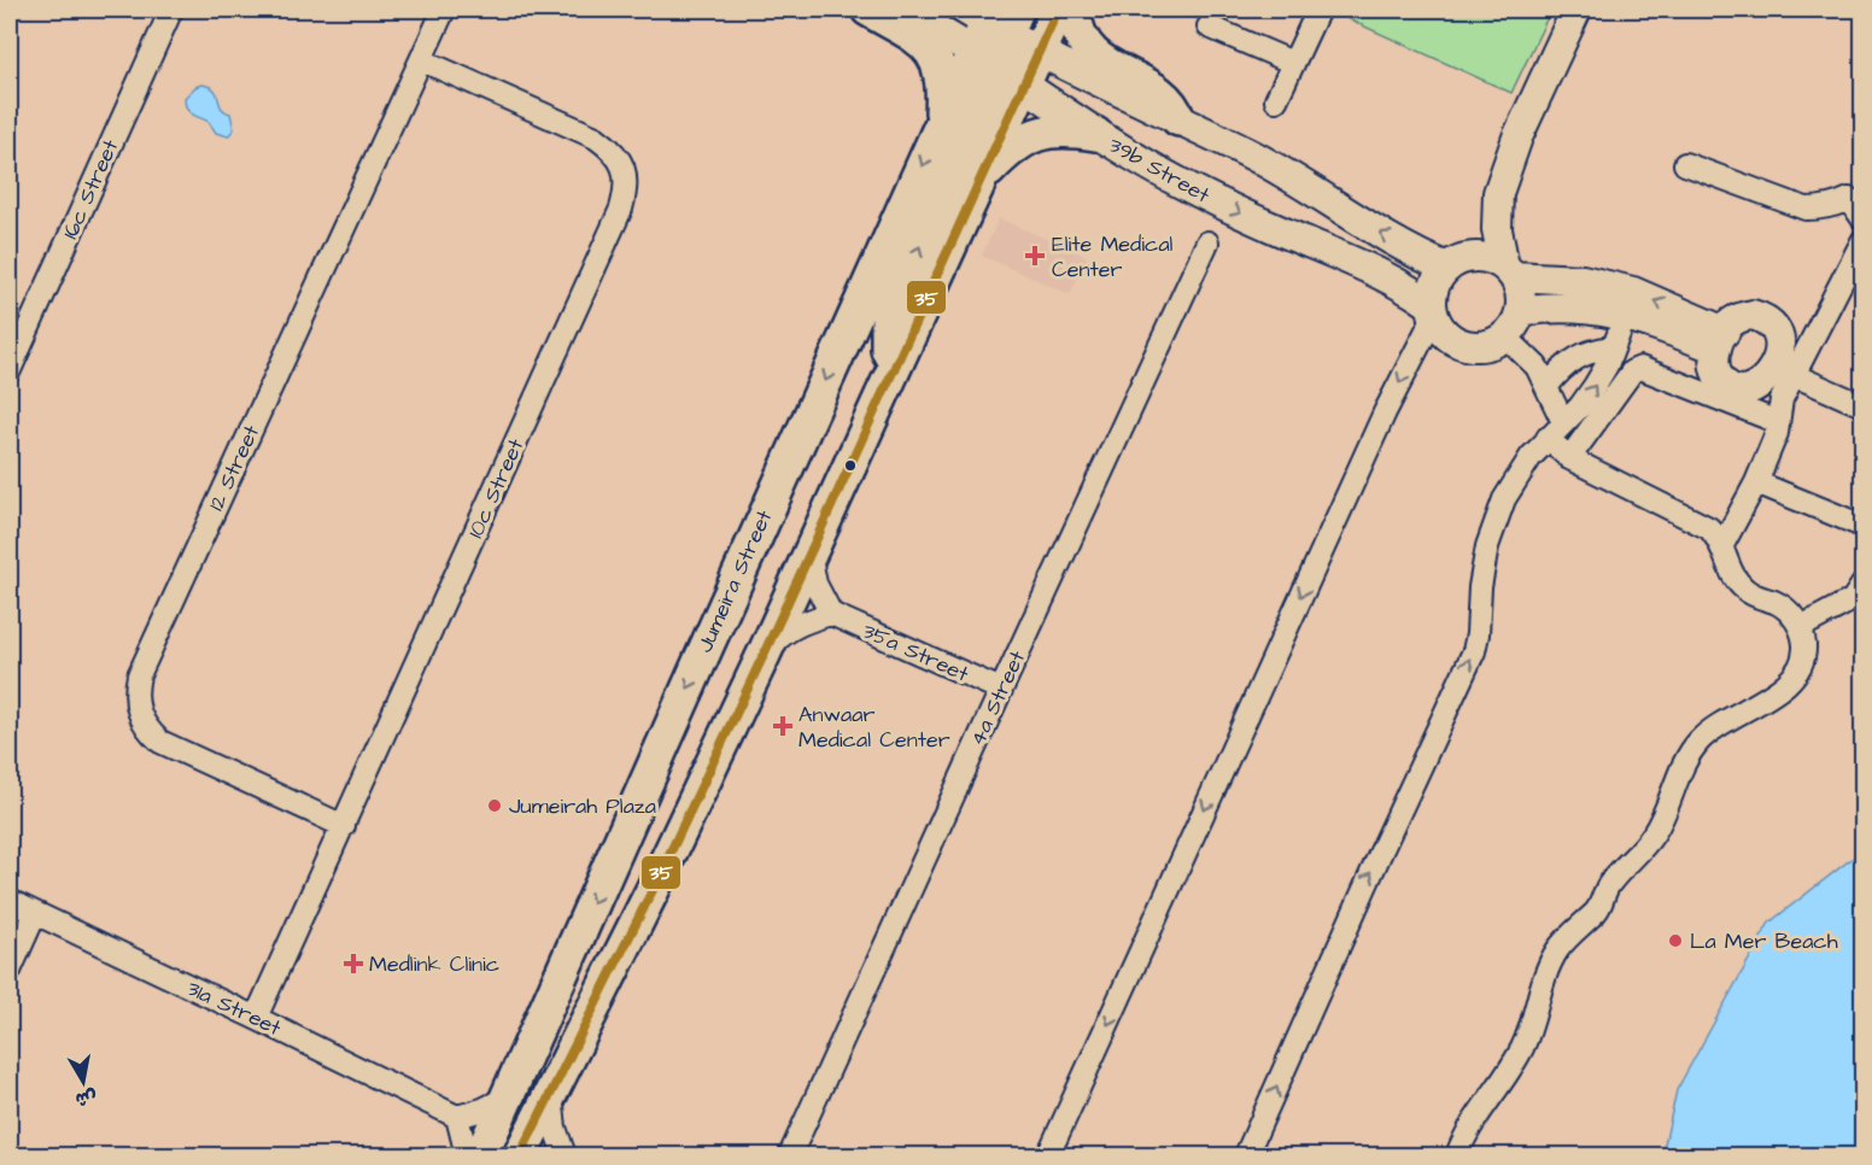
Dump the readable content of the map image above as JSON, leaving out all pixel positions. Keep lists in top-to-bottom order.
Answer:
{
  "streets": {
    "main road": ["Jumeira Street"],
    "street": [
      "39b Street",
      "16c Street",
      "12 Street",
      "10c Street",
      "35a Street",
      "4a Street",
      "31a Street"
    ]
  },
  "crossings": [
    ["39b Street", "Jumeira Street"],
    ["12 Street", "10c Street"],
    ["10c Street", "31a Street"],
    ["35a Street", "4a Street"]
  ],
  "places": {
    "health": ["Elite Medical Center", "Anwaar Medical Center", "Medlink Clinic"],
    "other": ["Jumeirah Plaza", "La Mer Beach"]
  },
  "lines": ["transit line 35"],
  "north": "bottom"
}
